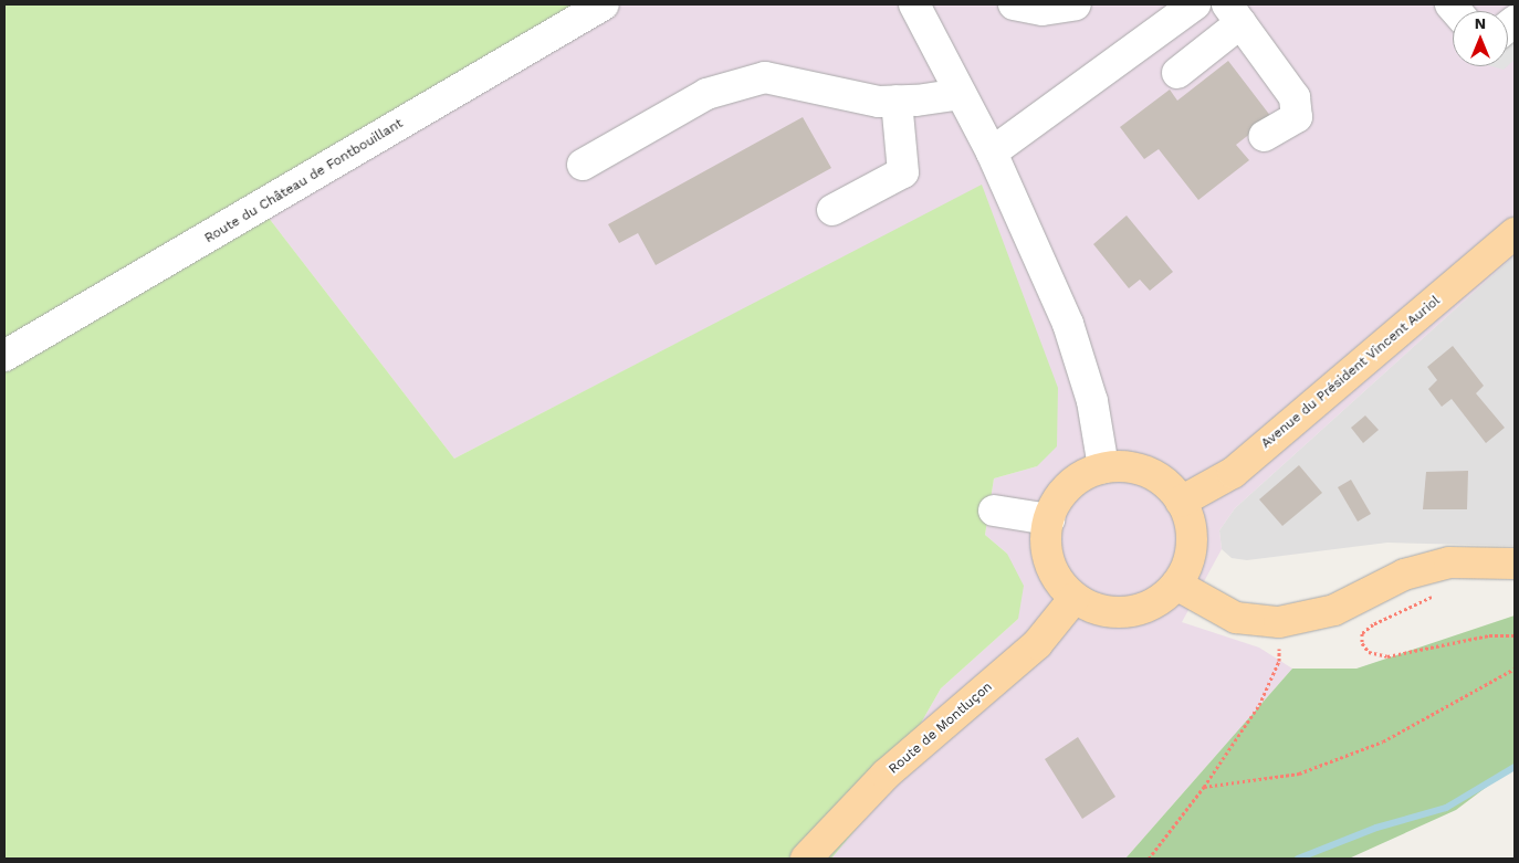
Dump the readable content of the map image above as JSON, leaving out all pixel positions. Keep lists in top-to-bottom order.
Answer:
{
  "streets": {
    "main road": ["Avenue du Président Vincent Auriol", "Route de Montluçon"],
    "street": ["Route du Château de Fontbouillant"]
  },
  "crossings": [
    ["Avenue du Président Vincent Auriol", "Route de Montluçon"]
  ],
  "north": "top"
}
